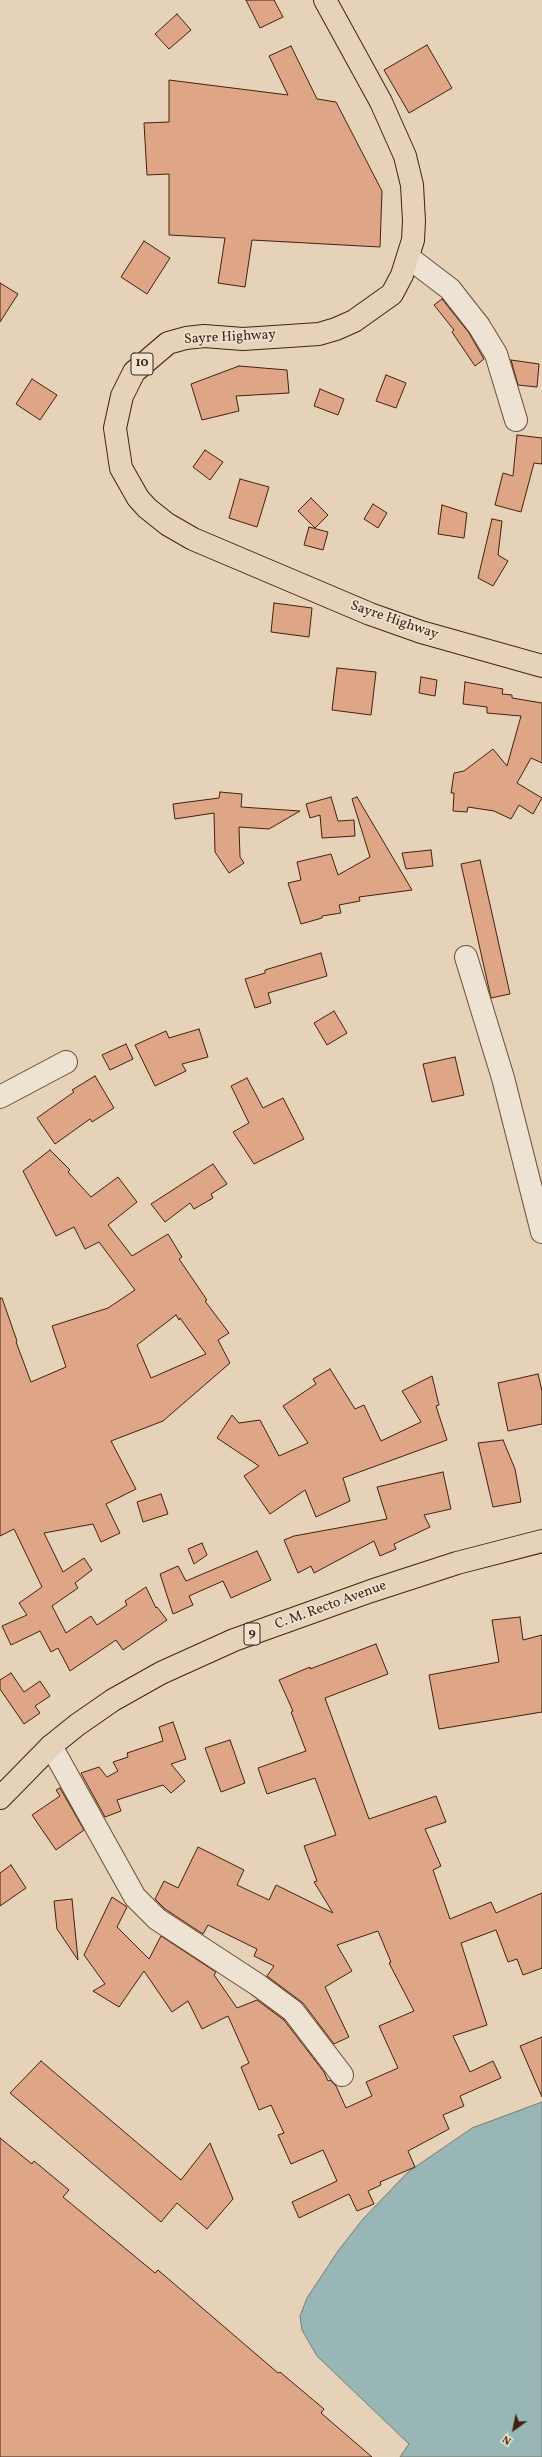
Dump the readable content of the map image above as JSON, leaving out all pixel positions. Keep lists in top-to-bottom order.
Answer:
{
  "streets": {
    "highway": [
      "Sayre Highway",
      "10",
      "C. M. Recto Avenue",
      "9"
    ]
  },
  "north": "bottom left"
}
